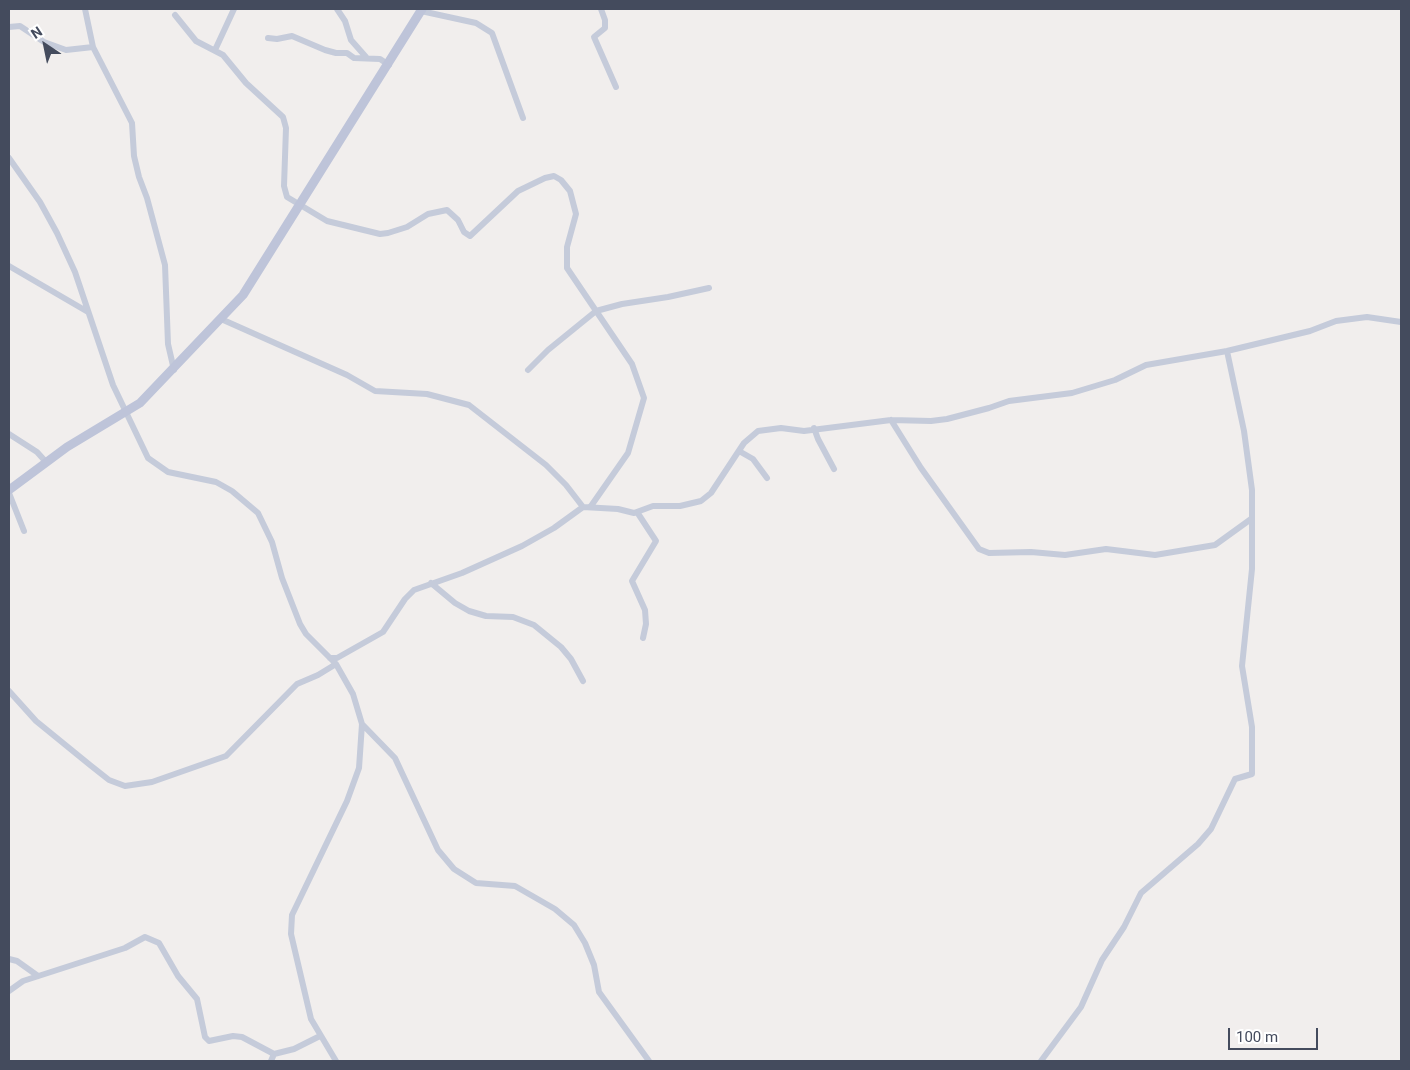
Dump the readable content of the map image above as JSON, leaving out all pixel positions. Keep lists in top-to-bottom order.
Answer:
{
  "scale_bar": "100 m",
  "north": "top left"
}
